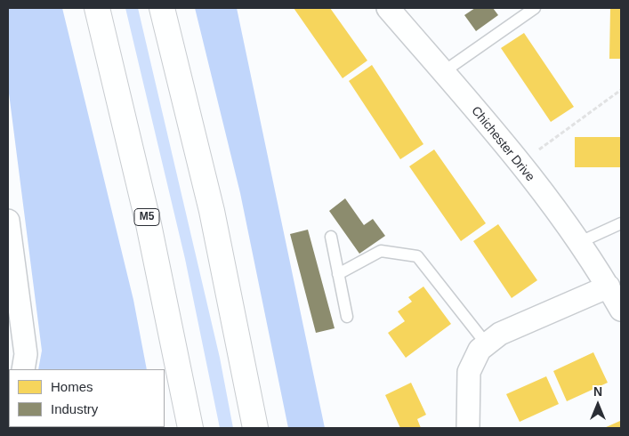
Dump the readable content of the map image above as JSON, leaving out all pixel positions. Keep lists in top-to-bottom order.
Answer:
{
  "streets": {
    "highway": ["M5"],
    "street": ["Chichester Drive"]
  },
  "legend": ["Homes", "Industry"],
  "north": "top"
}
